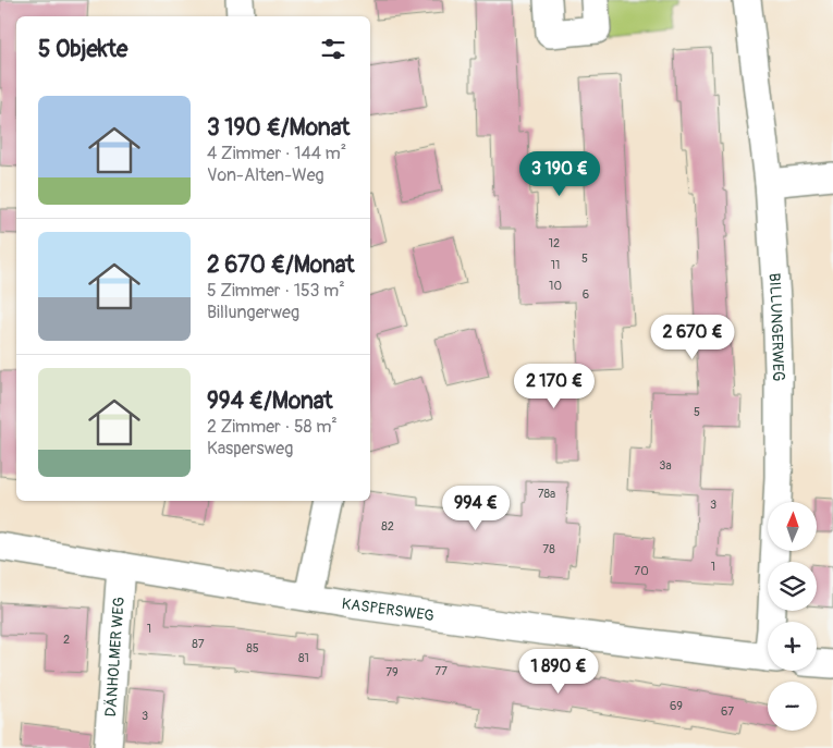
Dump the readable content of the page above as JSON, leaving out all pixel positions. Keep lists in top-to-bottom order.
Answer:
{
  "streets": {
    "street": ["BILLUNGERWEG", "KASPERSWEG", "DÄNHOLMER WEG"]
  },
  "crossings": [
    ["KASPERSWEG", "DÄNHOLMER WEG"]
  ],
  "house_numbers": [
    "12",
    "5",
    "11",
    "10",
    "6",
    "5",
    "3a",
    "78a",
    "3",
    "82",
    "78",
    "1",
    "70",
    "1",
    "2",
    "87",
    "85",
    "81",
    "77",
    "79",
    "69",
    "67",
    "3"
  ],
  "north": "top",
  "page": {
    "heading": "5 Objekte",
    "list": [
      {
        "name": "3 190 €/Monat",
        "note": "4 Zimmer · 144 m² · Von-Alten-Weg"
      },
      {
        "name": "2 670 €/Monat",
        "note": "5 Zimmer · 153 m² · Billungerweg"
      },
      {
        "name": "994 €/Monat",
        "note": "2 Zimmer · 58 m² · Kaspersweg"
      }
    ],
    "price": [
      "3 190 €",
      "2 670 €",
      "2 170 €",
      "994 €",
      "1 890 €"
    ],
    "map_buttons": ["+", "−"]
  }
}
